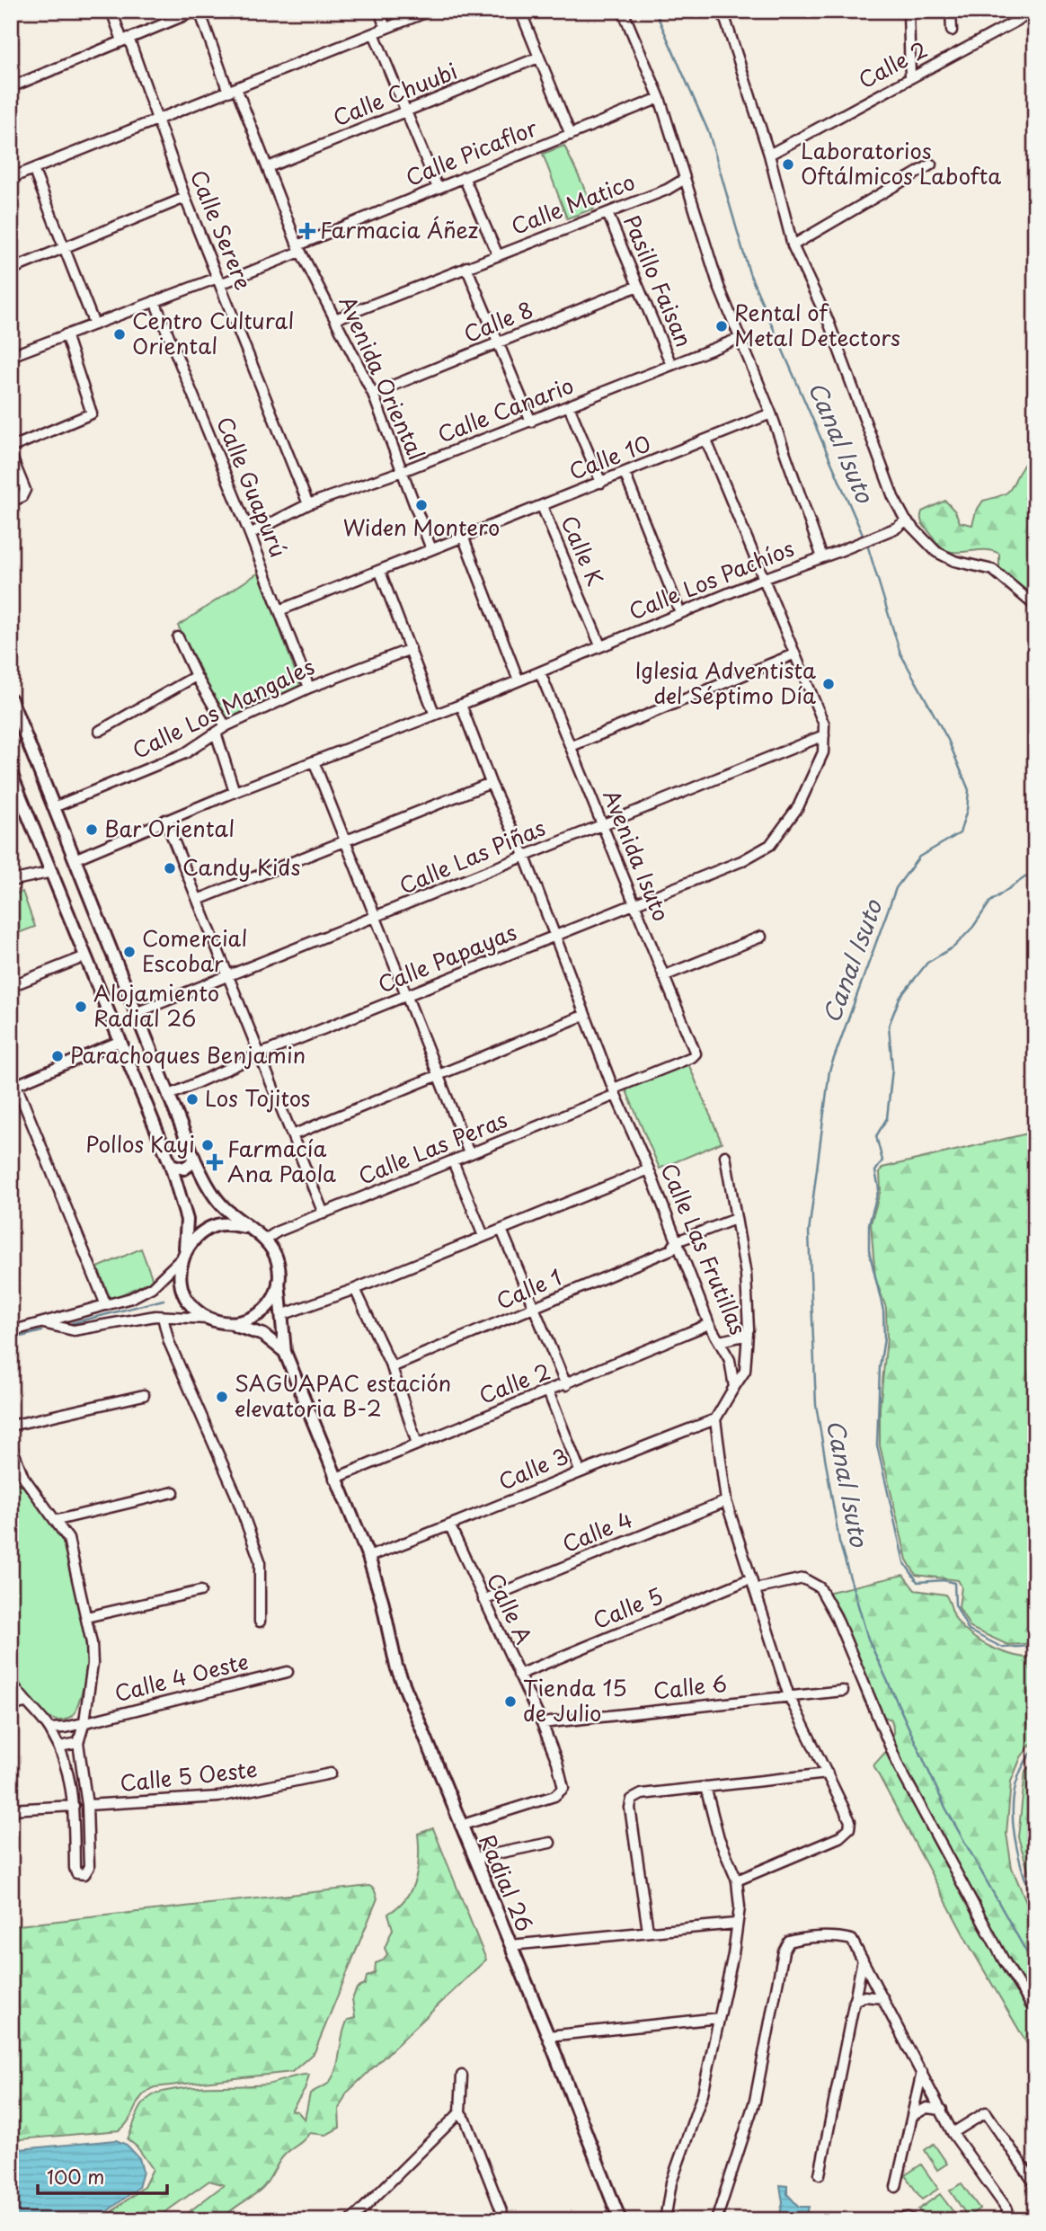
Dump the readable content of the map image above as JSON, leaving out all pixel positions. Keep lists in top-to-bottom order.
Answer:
{
  "streets": {
    "main road": ["Radial 26"],
    "street": [
      "Calle 2",
      "Calle Chuubi",
      "Calle Picaflor",
      "Calle Matico",
      "Calle Serere",
      "Pasillo Faisan",
      "Calle 8",
      "Avenida Oriental",
      "Calle Canario",
      "Calle 10",
      "Calle Guapurú",
      "Calle K",
      "Calle Los Pachíos",
      "Calle Los Mangales",
      "Avenida Isuto",
      "Calle Las Piñas",
      "Calle Papayas",
      "Calle Las Peras",
      "Calle Las Frutillas",
      "Calle 1",
      "Calle 3",
      "Calle 4",
      "Calle A",
      "Calle 5",
      "Calle 4 Oeste",
      "Calle 6",
      "Calle 5 Oeste"
    ]
  },
  "crossings": [
    ["Calle 2", "Calle Las Frutillas"],
    ["Calle 2", "Radial 26"],
    ["Calle Chuubi", "Avenida Oriental"],
    ["Calle Picaflor", "Calle Serere"],
    ["Calle Picaflor", "Avenida Oriental"],
    ["Calle Picaflor", "Calle Guapurú"],
    ["Calle Picaflor", "Calle Los Pachíos"],
    ["Calle Matico", "Pasillo Faisan"],
    ["Calle Matico", "Avenida Oriental"],
    ["Calle Matico", "Calle Los Pachíos"],
    ["Calle Serere", "Calle Canario"],
    ["Pasillo Faisan", "Calle 8"],
    ["Pasillo Faisan", "Calle Canario"],
    ["Calle 8", "Avenida Oriental"],
    ["Avenida Oriental", "Calle Canario"],
    ["Calle Canario", "Calle Guapurú"],
    ["Calle Canario", "Calle Los Pachíos"],
    ["Calle 10", "Calle K"],
    ["Calle 10", "Calle Los Pachíos"],
    ["Calle Guapurú", "Calle Los Mangales"],
    ["Calle K", "Calle Los Pachíos"],
    ["Calle Los Pachíos", "Avenida Isuto"],
    ["Calle Los Pachíos", "Calle Las Frutillas"],
    ["Avenida Isuto", "Calle Las Piñas"],
    ["Avenida Isuto", "Calle Papayas"],
    ["Avenida Isuto", "Calle Las Peras"],
    ["Calle Las Piñas", "Calle Papayas"],
    ["Calle Las Piñas", "Calle Las Frutillas"],
    ["Calle Papayas", "Calle Las Frutillas"],
    ["Calle Las Peras", "Calle Las Frutillas"],
    ["Calle Las Frutillas", "Calle 1"],
    ["Calle 3", "Calle A"],
    ["Calle 3", "Radial 26"],
    ["Calle 4", "Calle A"],
    ["Calle A", "Calle 5"],
    ["Calle A", "Calle 6"],
    ["Calle A", "Radial 26"]
  ],
  "water": ["Canal Isuto"],
  "places": {
    "other": [
      "Laboratorios Oftálmicos Labofta",
      "Rental of Metal Detectors",
      "Centro Cultural Oriental",
      "Widen Montero",
      "Iglesia Adventista del Séptimo Día",
      "Bar Oriental",
      "Candy Kids",
      "Comercial Escobar",
      "Alojamiento Radial 26",
      "Parachoques Benjamin",
      "Los Tojitos",
      "Pollos Kayi",
      "SAGUAPAC estación elevatoria B-2",
      "Tienda 15 de Julio"
    ],
    "health": ["Farmacia Áñez", "Farmacía Ana Paola"]
  },
  "scale_bar": "100 m"
}
